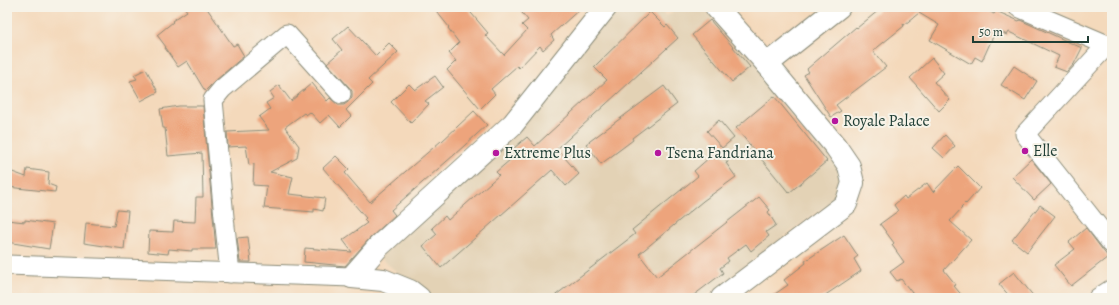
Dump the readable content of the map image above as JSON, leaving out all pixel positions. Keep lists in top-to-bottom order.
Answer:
{
  "places": [
    "Royale Palace",
    "Elle",
    "Extreme Plus",
    "Tsena Fandriana"
  ],
  "scale_bar": "50 m"
}
